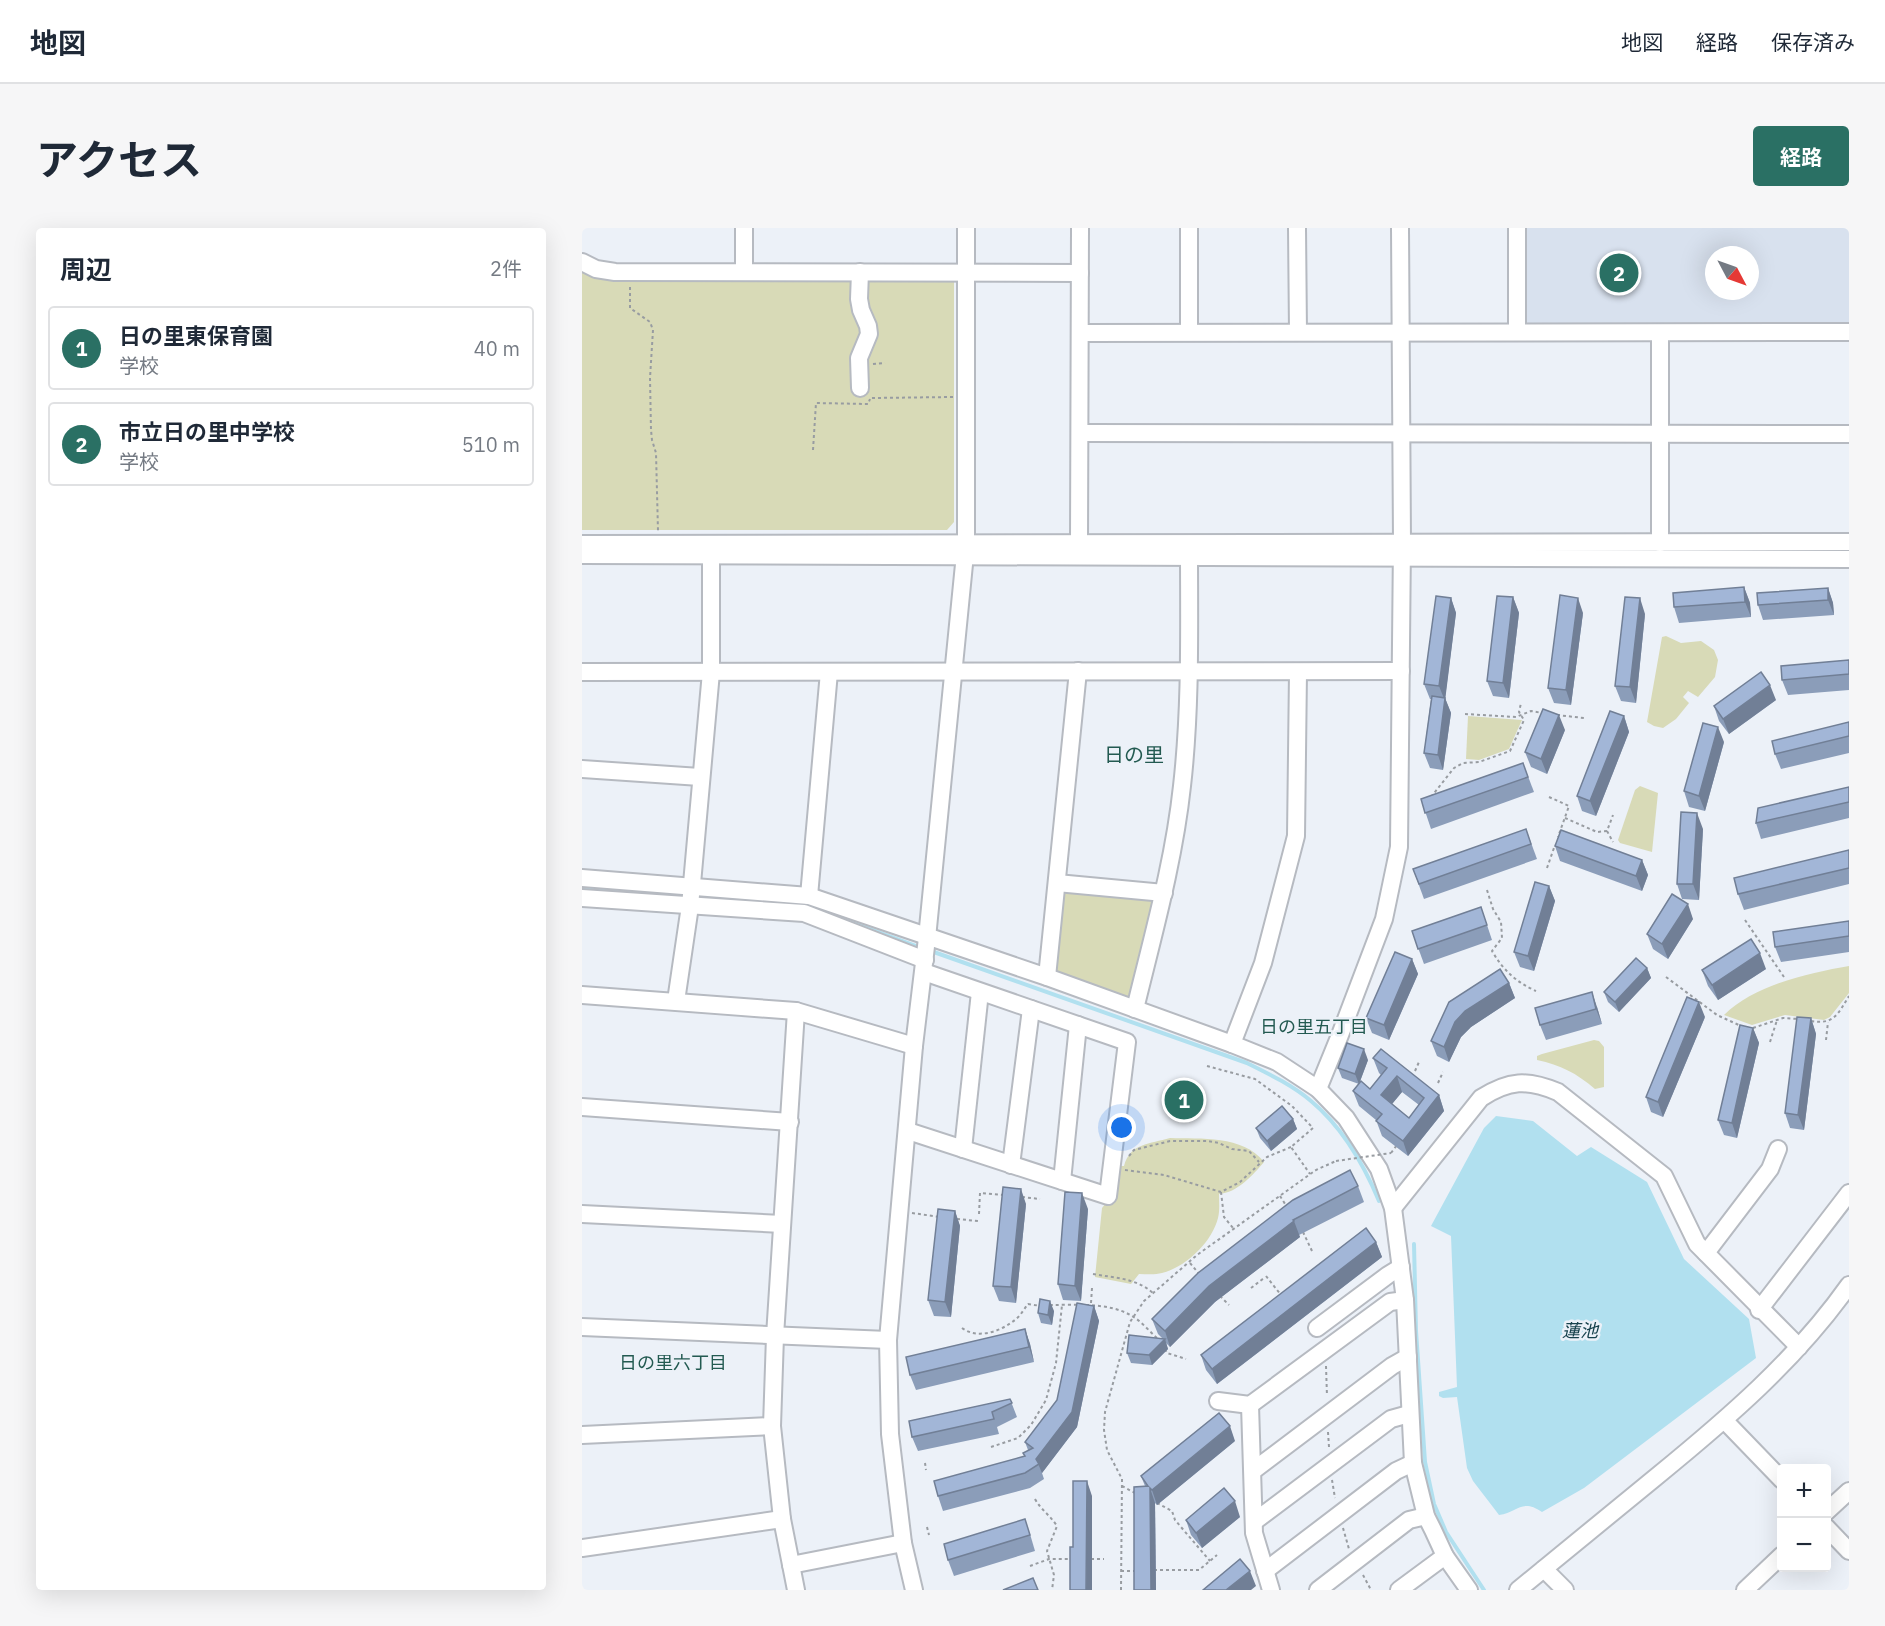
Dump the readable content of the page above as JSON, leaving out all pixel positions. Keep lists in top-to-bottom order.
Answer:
{
  "districts": ["日の里", "日の里五丁目", "日の里六丁目"],
  "water": ["蓮池"],
  "north": "bottom right",
  "page": {
    "header": "地図",
    "nav": ["地図", "経路", "保存済み"],
    "title": "アクセス",
    "buttons": "経路",
    "heading": ["周辺", "2件"],
    "pins": ["2", "1"],
    "list": [
      {
        "mark": "1",
        "name": "日の里東保育園",
        "note": "学校",
        "value": "40 m"
      },
      {
        "mark": "2",
        "name": "市立日の里中学校",
        "note": "学校",
        "value": "510 m"
      }
    ],
    "map_buttons": ["+", "−"]
  }
}
